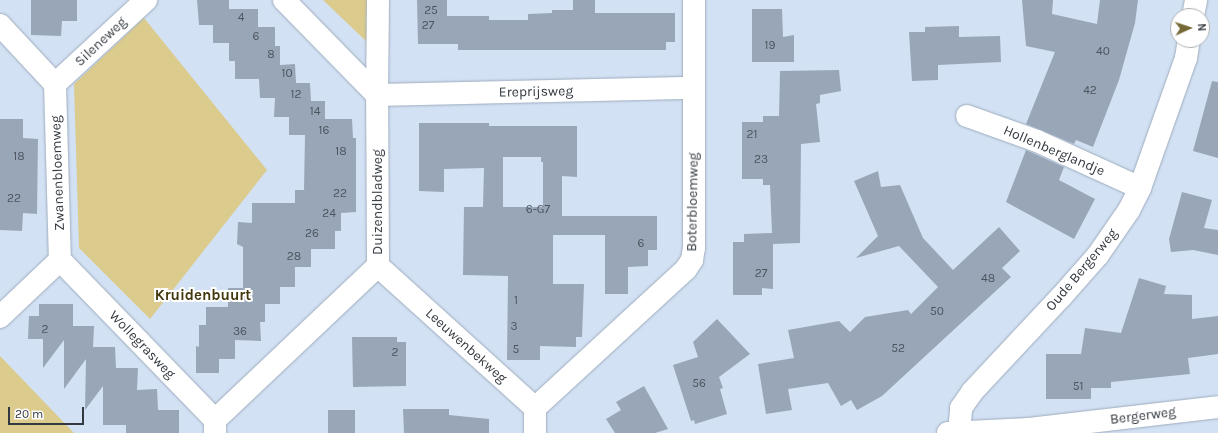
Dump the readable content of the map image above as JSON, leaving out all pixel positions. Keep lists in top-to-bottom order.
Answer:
{
  "streets": {
    "street": [
      "Sileneweg",
      "Ereprijsweg",
      "Hollenberglandje",
      "Zwanenbloemweg",
      "Duizendbladweg",
      "Boterbloemweg",
      "Oude Bergerweg",
      "Wollegrasweg",
      "Leeuwenbekweg",
      "Bergerweg"
    ]
  },
  "crossings": [
    ["Sileneweg", "Zwanenbloemweg"],
    ["Ereprijsweg", "Duizendbladweg"],
    ["Ereprijsweg", "Boterbloemweg"],
    ["Hollenberglandje", "Oude Bergerweg"],
    ["Zwanenbloemweg", "Wollegrasweg"],
    ["Duizendbladweg", "Wollegrasweg"],
    ["Duizendbladweg", "Leeuwenbekweg"],
    ["Boterbloemweg", "Leeuwenbekweg"],
    ["Oude Bergerweg", "Bergerweg"]
  ],
  "districts": ["Kruidenbuurt"],
  "house_numbers": [
    "25",
    "4",
    "27",
    "6",
    "19",
    "40",
    "8",
    "10",
    "42",
    "12",
    "14",
    "16",
    "21",
    "18",
    "18",
    "23",
    "22",
    "22",
    "6-G7",
    "24",
    "26",
    "6",
    "28",
    "27",
    "48",
    "1",
    "50",
    "3",
    "2",
    "36",
    "52",
    "5",
    "2",
    "56",
    "51"
  ],
  "scale_bar": "20 m",
  "north": "right"
}
